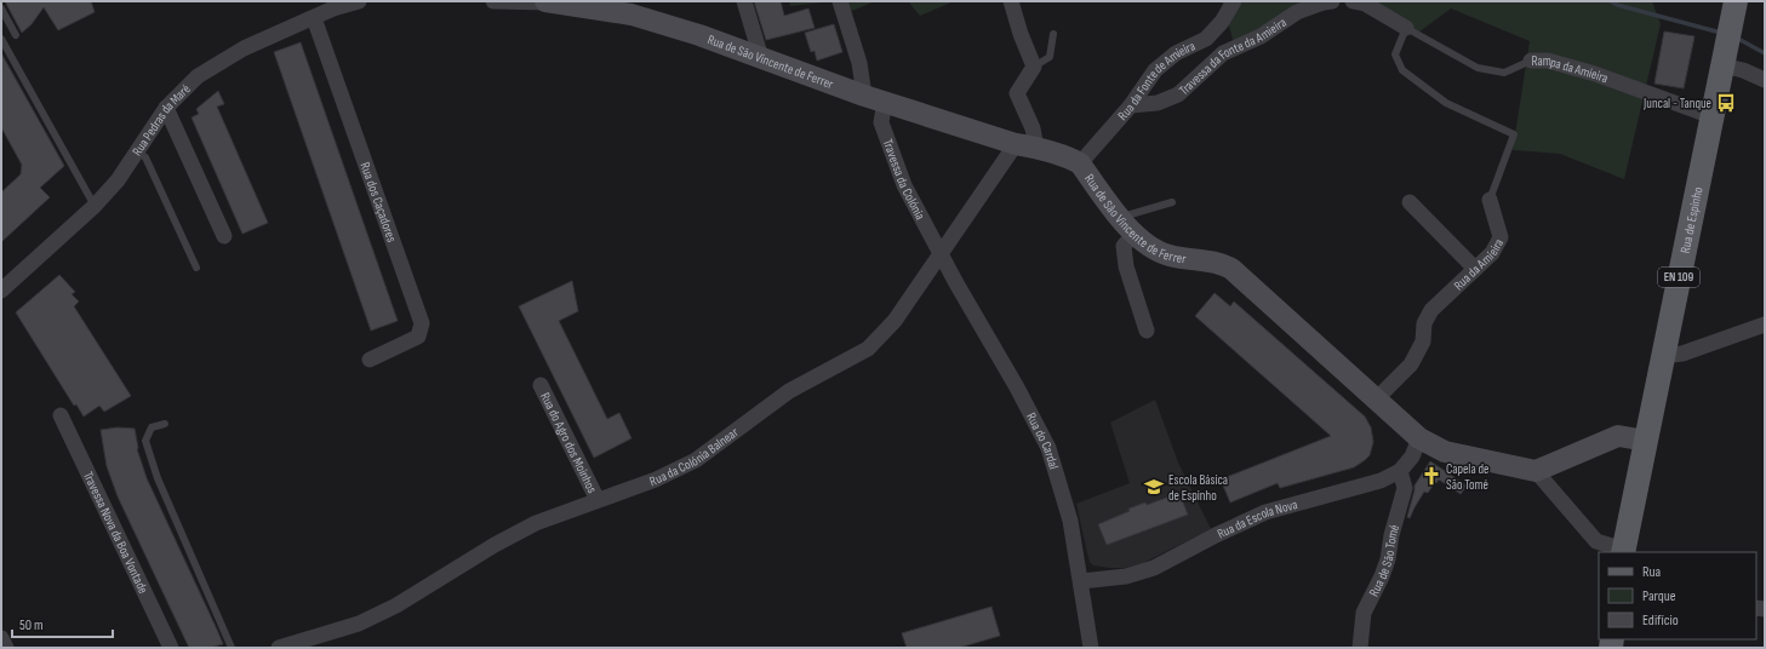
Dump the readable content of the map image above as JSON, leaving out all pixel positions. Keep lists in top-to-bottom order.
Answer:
{
  "streets": {
    "main road": ["Rua de Espinho", "EN 109"],
    "street": [
      "Travessa da Fonte da Amieira",
      "Rua de São Vincente de Ferrer",
      "Rampa da Amieira",
      "Rua da Fonte de Amieira",
      "Rua Pedras da Maré",
      "Travessa da Colónia",
      "Rua dos Caçadores",
      "Rua da Amieira",
      "Rua do Agro dos Moinhos",
      "Rua do Cardal",
      "Rua da Colónia Balnear",
      "Rua da Escola Nova",
      "Travessa Nova da Boa Vontade",
      "Rua de São Tomé"
    ]
  },
  "crossings": [
    ["Travessa da Fonte da Amieira", "Rua da Fonte de Amieira"],
    ["Rua de São Vincente de Ferrer", "Rua da Fonte de Amieira"],
    ["Rua de São Vincente de Ferrer", "Travessa da Colónia"],
    ["Rua de São Vincente de Ferrer", "Rua da Amieira"],
    ["Rua de São Vincente de Ferrer", "Rua da Colónia Balnear"],
    ["Rua de São Vincente de Ferrer", "Rua da Escola Nova"],
    ["Rampa da Amieira", "Rua de Espinho"],
    ["Rampa da Amieira", "Rua da Amieira"],
    ["Rua Pedras da Maré", "Rua dos Caçadores"],
    ["Travessa da Colónia", "Rua do Cardal"],
    ["Travessa da Colónia", "Rua da Colónia Balnear"],
    ["Rua do Agro dos Moinhos", "Rua da Colónia Balnear"],
    ["Rua do Cardal", "Rua da Colónia Balnear"],
    ["Rua do Cardal", "Rua da Escola Nova"],
    ["Rua da Escola Nova", "Rua de São Tomé"]
  ],
  "places": {
    "bus stop": ["Juncal - Tanque"],
    "church": ["Capela de São Tomé"],
    "school or university": ["Escola Básica de Espinho"]
  },
  "legend": ["Rua", "Parque", "Edifício"],
  "scale_bar": "50 m"
}
